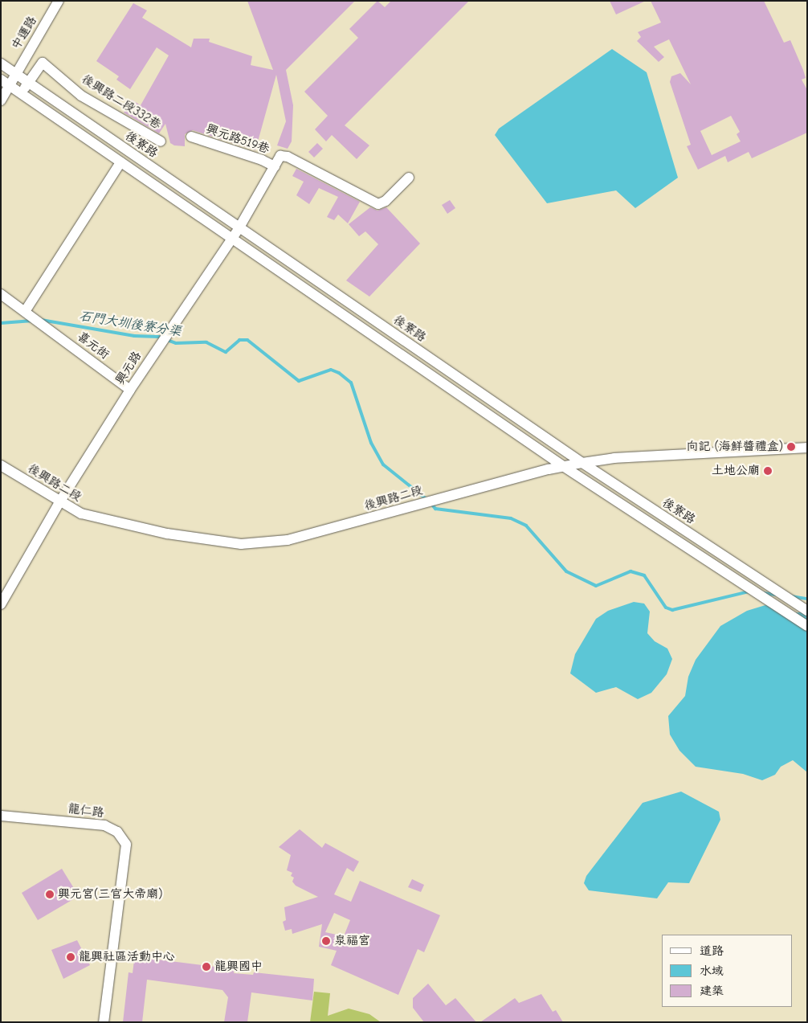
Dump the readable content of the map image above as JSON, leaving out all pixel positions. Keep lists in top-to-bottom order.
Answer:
{
  "streets": {
    "street": [
      "中運路",
      "後興路二段332巷",
      "興元路519巷",
      "後寮路",
      "喜元街",
      "興元路",
      "後興路二段",
      "龍仁路"
    ]
  },
  "crossings": [
    ["中運路", "後寮路"],
    ["後興路二段332巷", "後寮路"],
    ["興元路519巷", "興元路"],
    ["後寮路", "興元路"],
    ["後寮路", "後興路二段"],
    ["喜元街", "興元路"],
    ["興元路", "後興路二段"]
  ],
  "water": ["石門大圳後寮分渠"],
  "places": [
    "向記 (海鮮醬禮盒)",
    "土地公廟",
    "興元宮(三官大帝廟)",
    "泉福宮",
    "龍興社區活動中心",
    "龍興國中"
  ],
  "legend": ["道路", "水域", "建築"]
}
